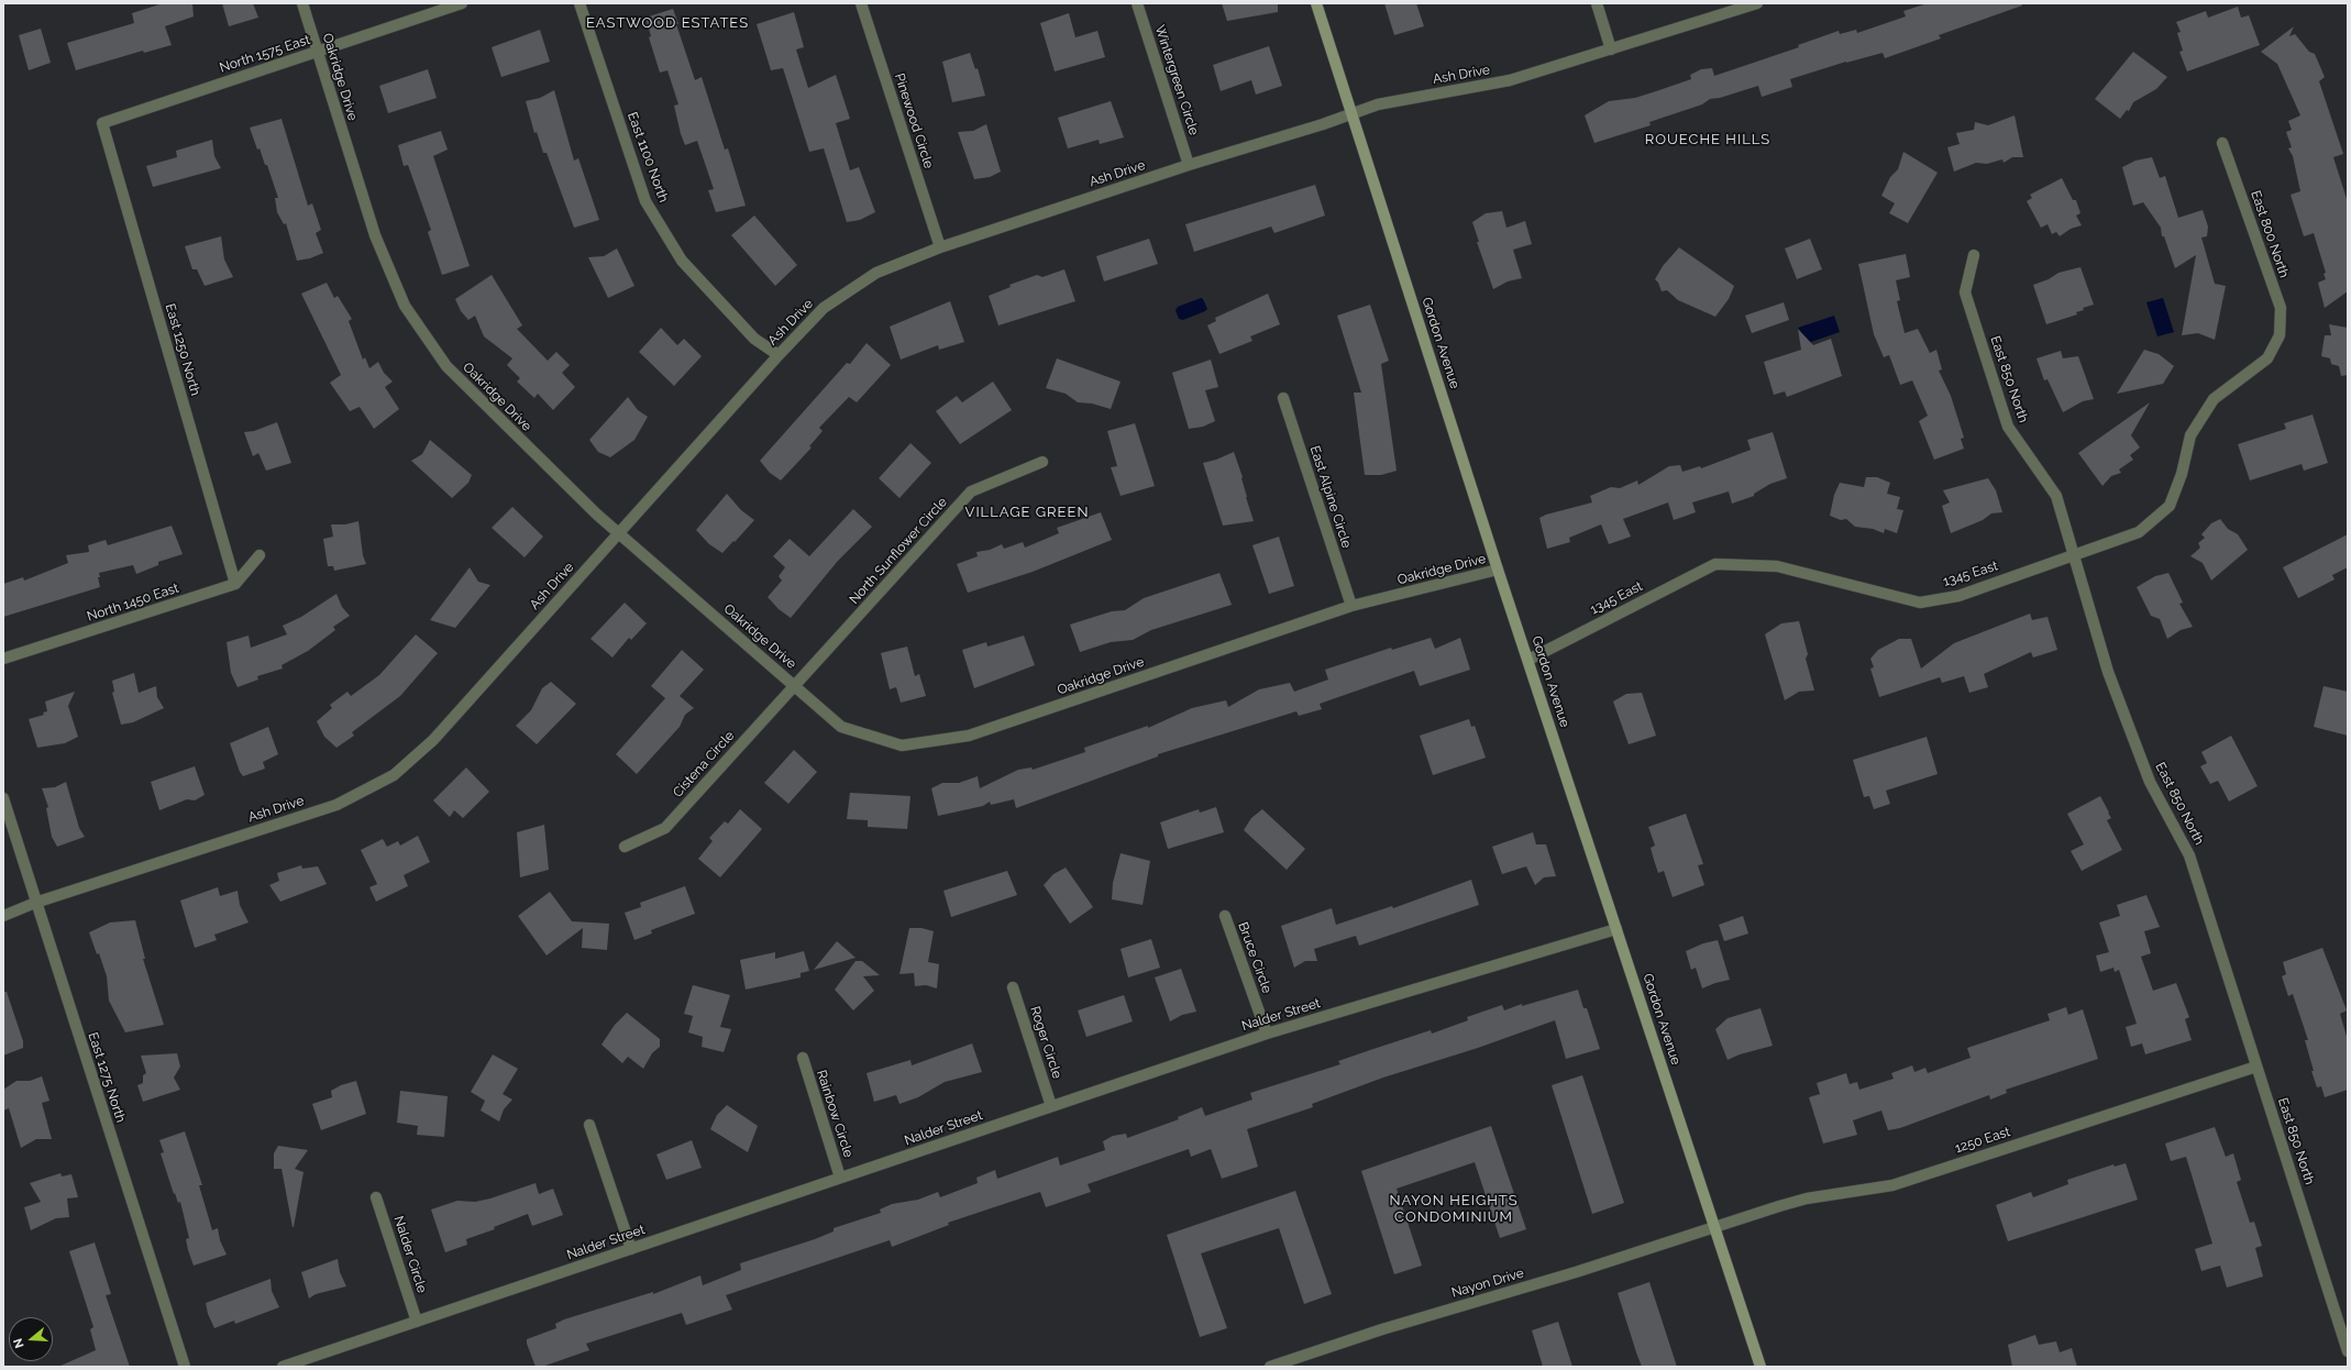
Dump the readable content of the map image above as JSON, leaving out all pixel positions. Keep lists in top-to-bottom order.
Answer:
{
  "streets": {
    "main road": ["Gordon Avenue"],
    "street": [
      "North 1575 East",
      "Ash Drive",
      "Oakridge Drive",
      "Wintergreen Circle",
      "Pinewood Circle",
      "East 1100 North",
      "East 800 North",
      "East 1250 North",
      "East 850 North",
      "East Alpine Circle",
      "North Sunflower Circle",
      "1345 East",
      "North 1450 East",
      "Cistena Circle",
      "Bruce Circle",
      "Nalder Street",
      "Roger Circle",
      "East 1275 North",
      "Rainbow Circle",
      "1250 East",
      "Nalder Circle",
      "Nayon Drive"
    ]
  },
  "crossings": [
    ["North 1575 East", "Oakridge Drive"],
    ["North 1575 East", "East 1250 North"],
    ["Ash Drive", "Oakridge Drive"],
    ["Ash Drive", "Wintergreen Circle"],
    ["Ash Drive", "Pinewood Circle"],
    ["Ash Drive", "East 1100 North"],
    ["Ash Drive", "Gordon Avenue"],
    ["Ash Drive", "East 1275 North"],
    ["Oakridge Drive", "Gordon Avenue"],
    ["Oakridge Drive", "East Alpine Circle"],
    ["Oakridge Drive", "North Sunflower Circle"],
    ["Oakridge Drive", "Cistena Circle"],
    ["East 800 North", "1345 East"],
    ["Gordon Avenue", "1345 East"],
    ["Gordon Avenue", "Nalder Street"],
    ["Gordon Avenue", "1250 East"],
    ["Gordon Avenue", "Nayon Drive"],
    ["East 1250 North", "North 1450 East"],
    ["East 850 North", "1345 East"],
    ["East 850 North", "1250 East"],
    ["North Sunflower Circle", "Cistena Circle"],
    ["Bruce Circle", "Nalder Street"],
    ["Nalder Street", "Roger Circle"],
    ["Nalder Street", "Rainbow Circle"],
    ["Nalder Street", "Nalder Circle"],
    ["1250 East", "Nayon Drive"]
  ],
  "districts": [
    "EASTWOOD ESTATES",
    "ROUECHE HILLS",
    "VILLAGE GREEN",
    "NAYON HEIGHTS CONDOMINIUM"
  ],
  "north": "left"
}
